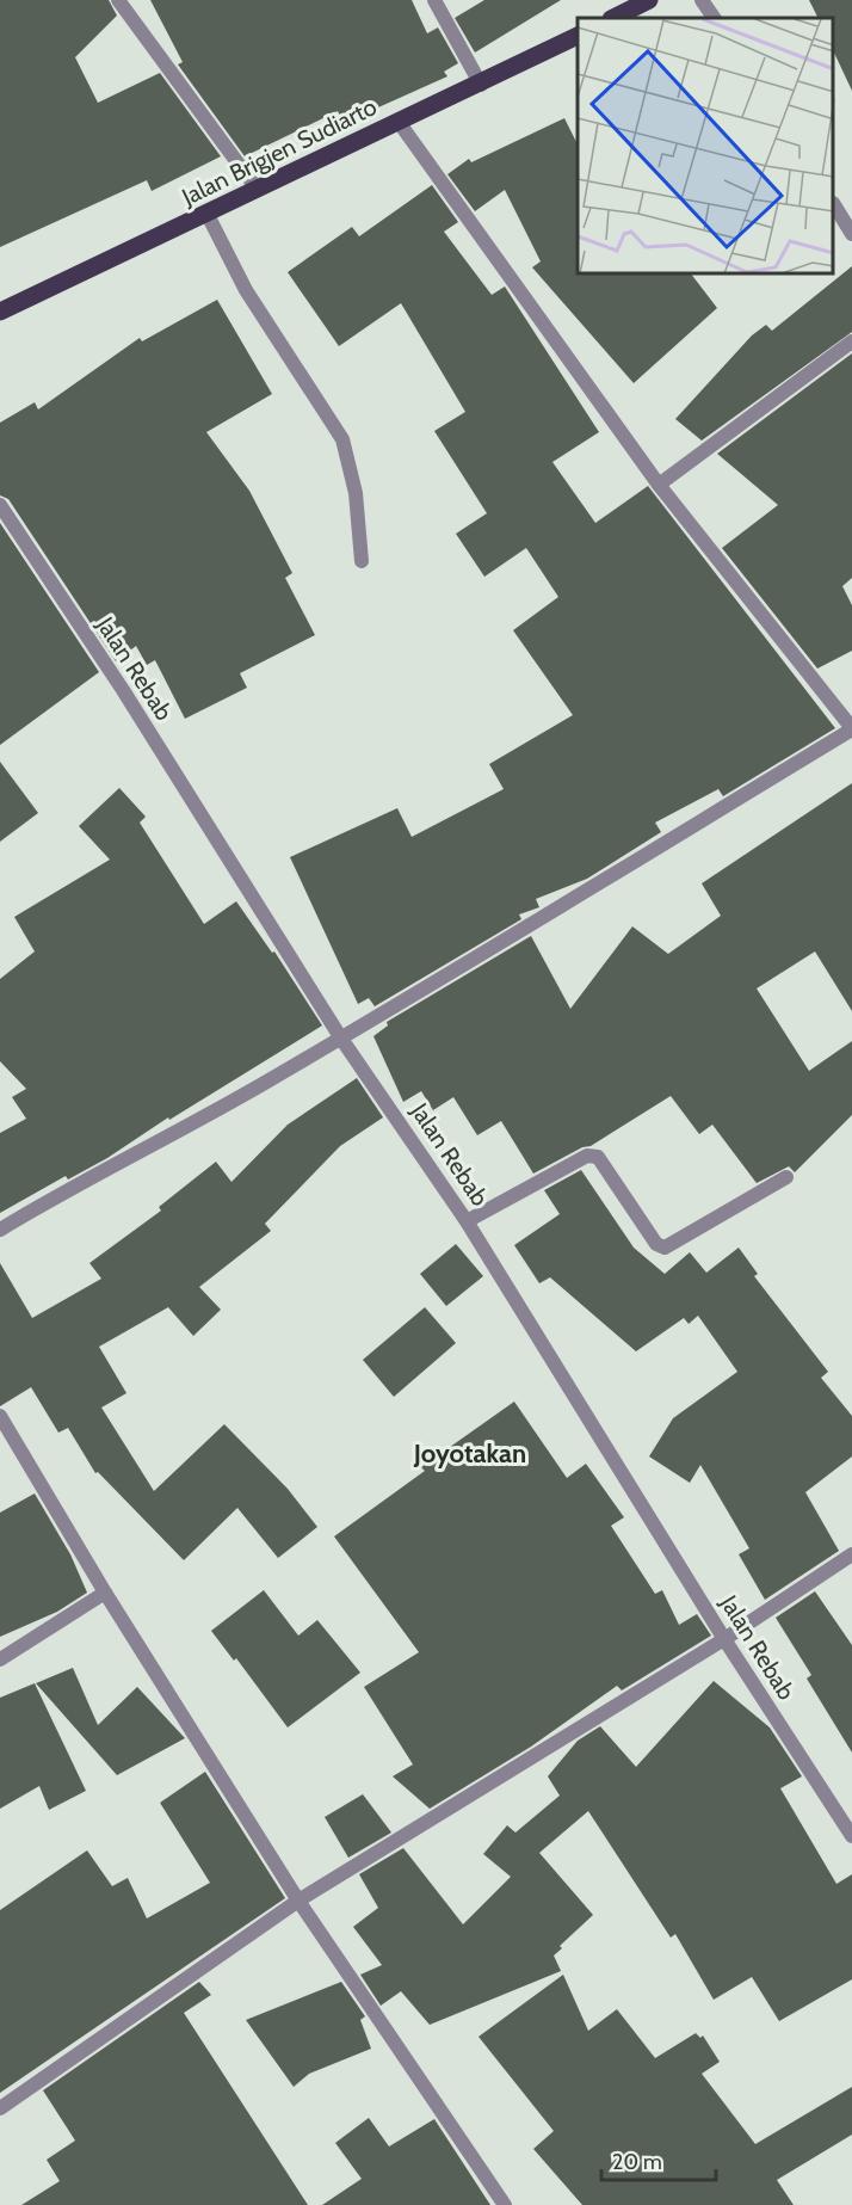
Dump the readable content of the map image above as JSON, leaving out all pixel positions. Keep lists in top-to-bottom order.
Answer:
{
  "streets": {
    "main road": ["Jalan Brigjen Sudiarto"],
    "street": ["Jalan Rebab"]
  },
  "districts": ["Joyotakan"],
  "scale_bar": "20 m"
}
